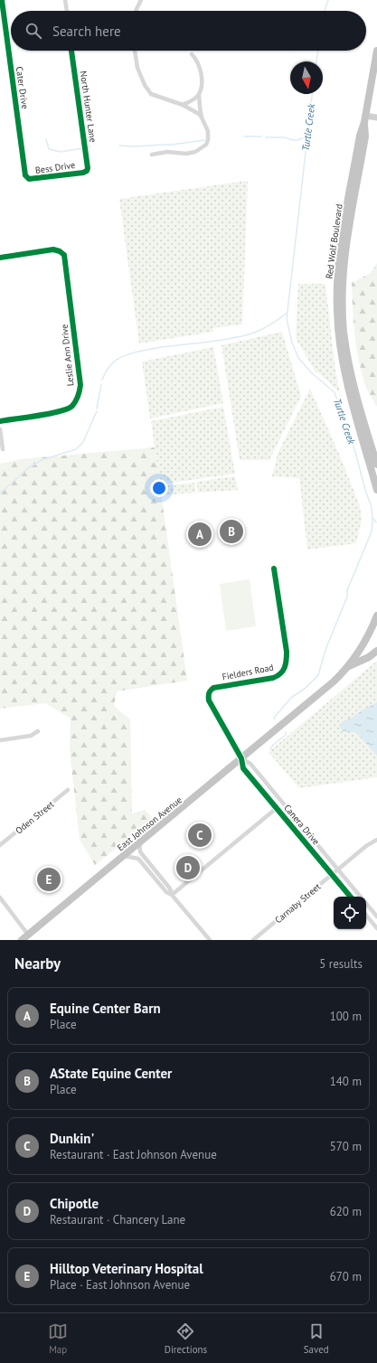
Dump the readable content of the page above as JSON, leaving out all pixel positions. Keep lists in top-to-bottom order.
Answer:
{
  "streets": {
    "highway": ["Red Wolf Boulevard", "East Johnson Avenue"],
    "street": [
      "Cater Drive",
      "North Hunter Lane",
      "Bess Drive",
      "Leslie Ann Drive",
      "Fielders Road",
      "Oden Street",
      "Canera Drive",
      "Carnaby Street"
    ]
  },
  "crossings": [
    ["Cater Drive", "Bess Drive"],
    ["North Hunter Lane", "Bess Drive"],
    ["Fielders Road", "East Johnson Avenue"],
    ["Fielders Road", "Canera Drive"],
    ["East Johnson Avenue", "Canera Drive"],
    ["Canera Drive", "Carnaby Street"]
  ],
  "water": ["Turtle Creek"],
  "north": "bottom",
  "page": {
    "search": "Search here",
    "pins": [
      "B",
      "A",
      "C",
      "D",
      "E"
    ],
    "heading": ["Nearby", "5 results"],
    "list": [
      {
        "mark": "A",
        "name": "Equine Center Barn",
        "note": "Place",
        "value": "100 m"
      },
      {
        "mark": "B",
        "name": "AState Equine Center",
        "note": "Place",
        "value": "140 m"
      },
      {
        "mark": "C",
        "name": "Dunkin'",
        "note": "Restaurant · East Johnson Avenue",
        "value": "570 m"
      },
      {
        "mark": "D",
        "name": "Chipotle",
        "note": "Restaurant · Chancery Lane",
        "value": "620 m"
      },
      {
        "mark": "E",
        "name": "Hilltop Veterinary Hospital",
        "note": "Place · East Johnson Avenue",
        "value": "670 m"
      }
    ],
    "nav": ["Map", "Directions", "Saved"]
  }
}
